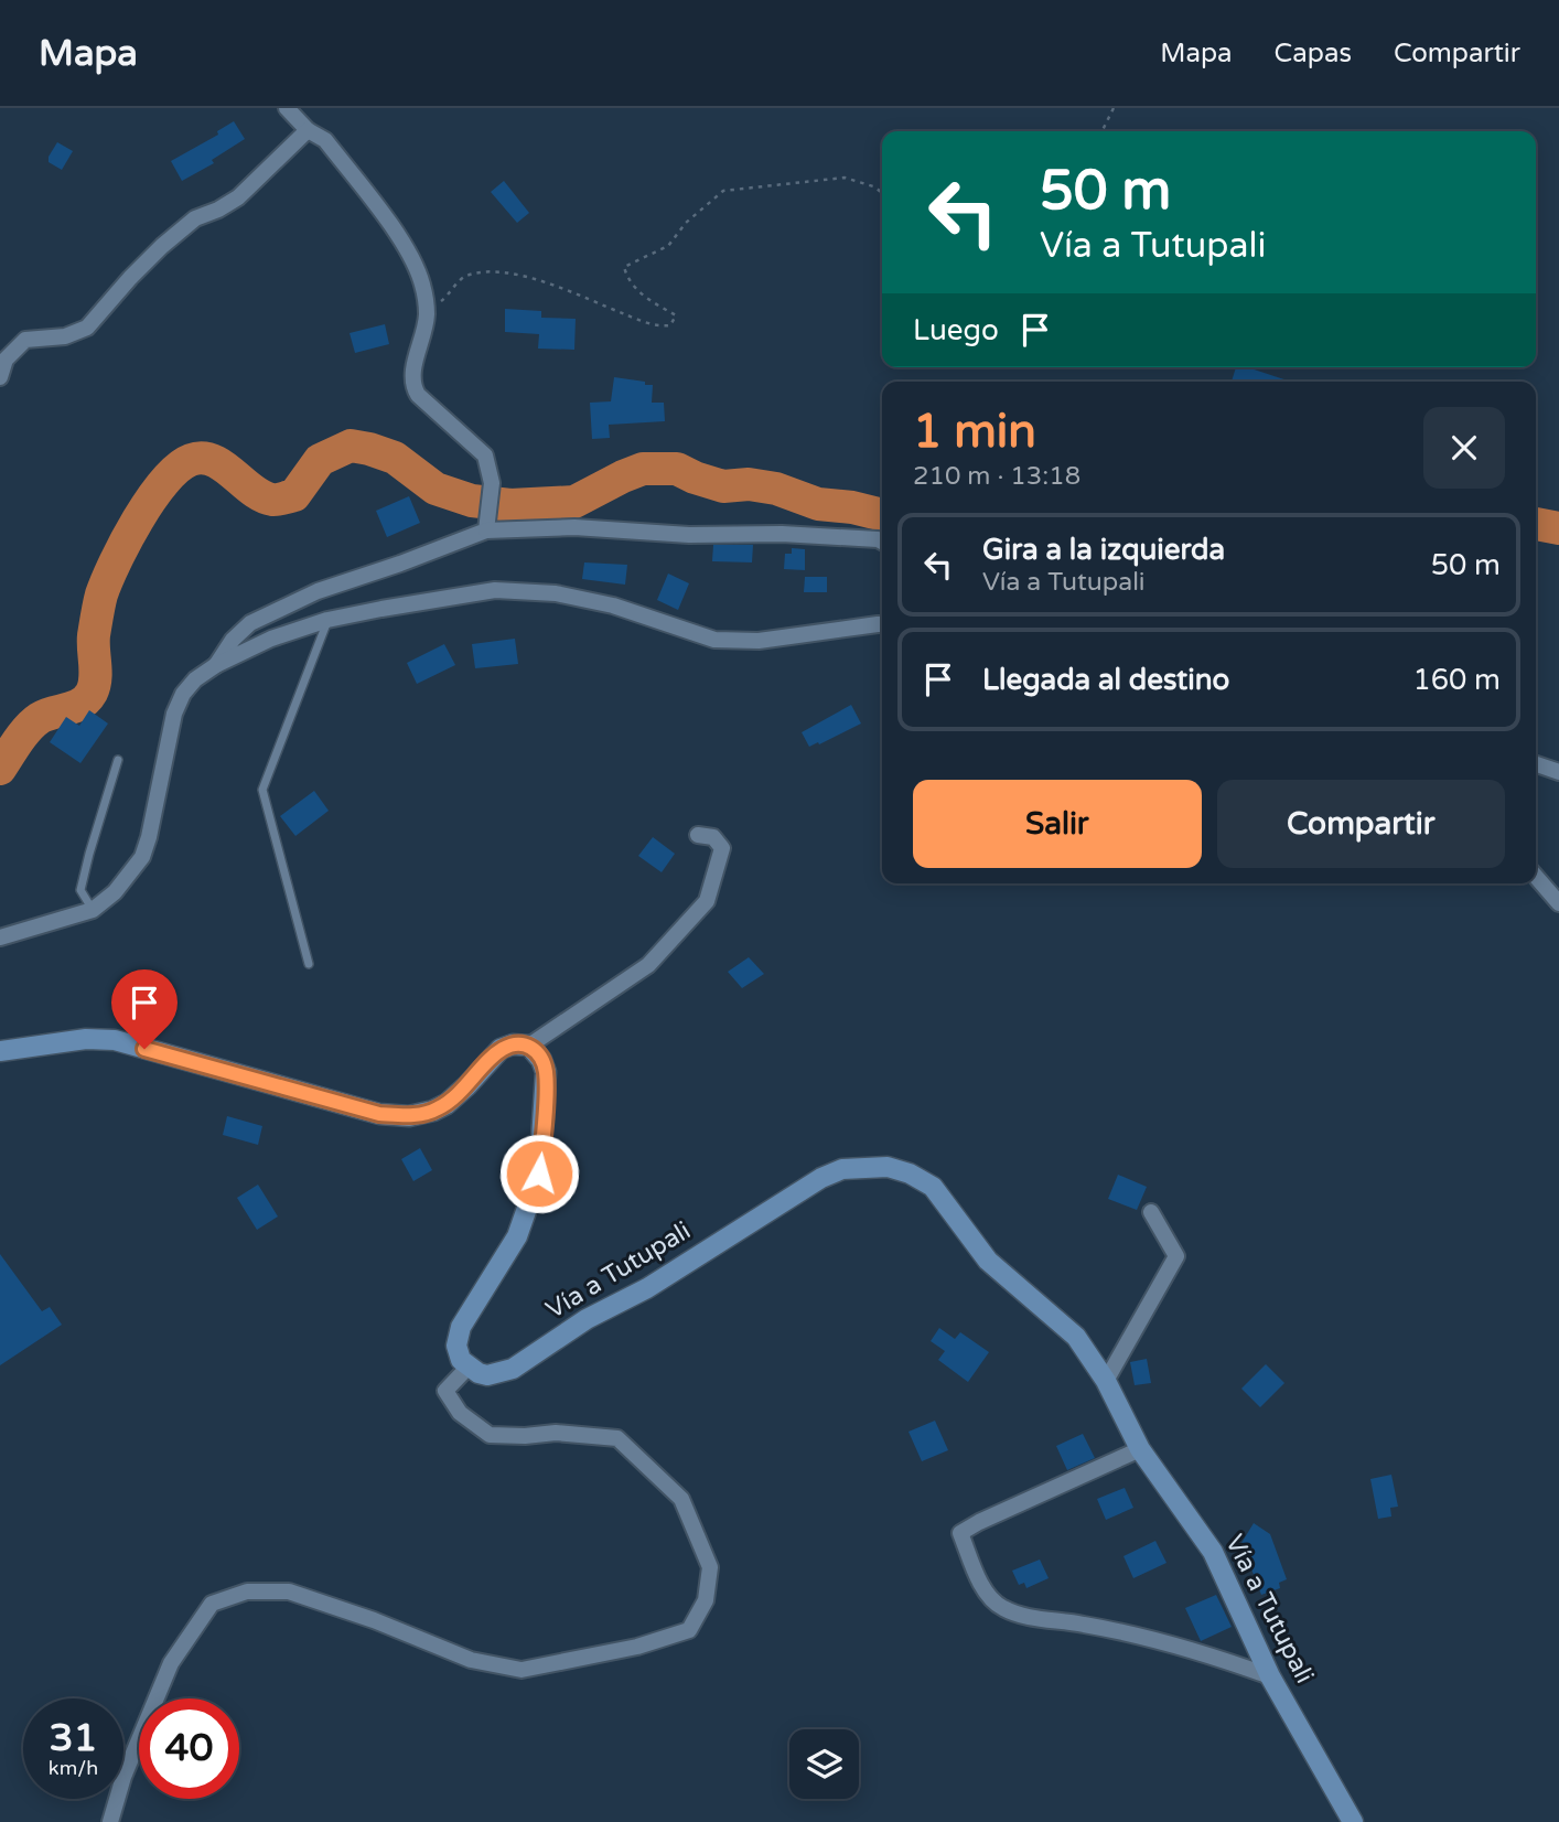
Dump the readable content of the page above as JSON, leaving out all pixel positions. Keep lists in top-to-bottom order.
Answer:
{
  "streets": {
    "street": ["Vía a Tutupali"]
  },
  "page": {
    "header": "Mapa",
    "nav": ["Mapa", "Capas", "Compartir"],
    "turn": ["50 m", "Vía a Tutupali"],
    "then": "Luego",
    "heading": ["1 min", "210 m · 13:18"],
    "list": [
      {
        "name": "Gira a la izquierda",
        "note": "Vía a Tutupali",
        "value": "50 m"
      },
      {
        "name": "Llegada al destino",
        "value": "160 m"
      }
    ],
    "buttons": ["Salir", "Compartir"],
    "speed": "31 km/h",
    "limit": "40"
  }
}
